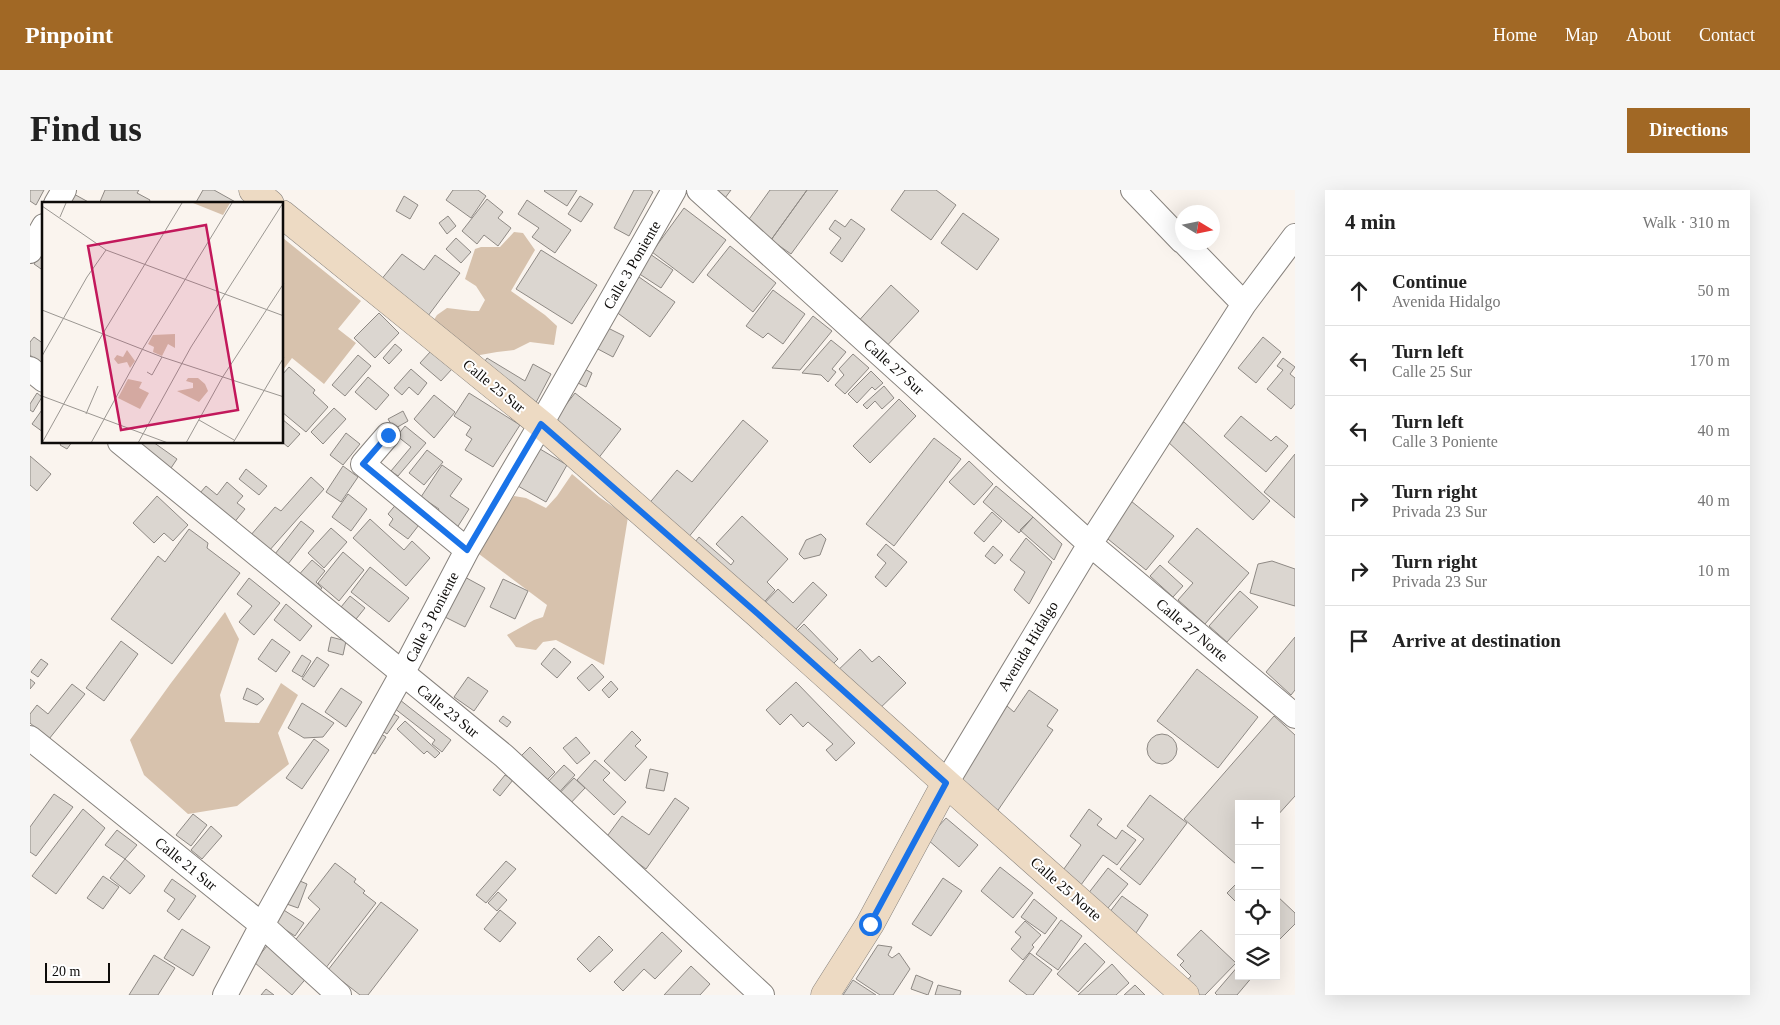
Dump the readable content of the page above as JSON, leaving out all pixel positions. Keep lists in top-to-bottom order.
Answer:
{
  "streets": {
    "street": [
      "Calle 3 Poniente",
      "Calle 27 Sur",
      "Calle 25 Sur",
      "Calle 27 Norte",
      "Avenida Hidalgo",
      "Calle 23 Sur",
      "Calle 21 Sur",
      "Calle 25 Norte"
    ]
  },
  "crossings": [
    ["Calle 3 Poniente", "Calle 25 Sur"],
    ["Calle 3 Poniente", "Calle 23 Sur"],
    ["Calle 3 Poniente", "Calle 21 Sur"],
    ["Calle 27 Sur", "Calle 27 Norte"],
    ["Calle 27 Sur", "Avenida Hidalgo"],
    ["Calle 25 Sur", "Avenida Hidalgo"],
    ["Calle 25 Sur", "Calle 25 Norte"],
    ["Calle 27 Norte", "Avenida Hidalgo"],
    ["Avenida Hidalgo", "Calle 25 Norte"]
  ],
  "scale_bar": "20 m",
  "north": "right",
  "page": {
    "header": "Pinpoint",
    "nav": [
      "Home",
      "Map",
      "About",
      "Contact"
    ],
    "buttons": "Directions",
    "title": "Find us",
    "heading": ["4 min", "Walk · 310 m"],
    "list": [
      ["Continue", "Avenida Hidalgo", "50 m"],
      ["Turn left", "Calle 25 Sur", "170 m"],
      ["Turn left", "Calle 3 Poniente", "40 m"],
      ["Turn right", "Privada 23 Sur", "40 m"],
      ["Turn right", "Privada 23 Sur", "10 m"],
      "Arrive at destination"
    ],
    "map_buttons": ["+", "−"],
    "scale": "20 m"
  }
}
